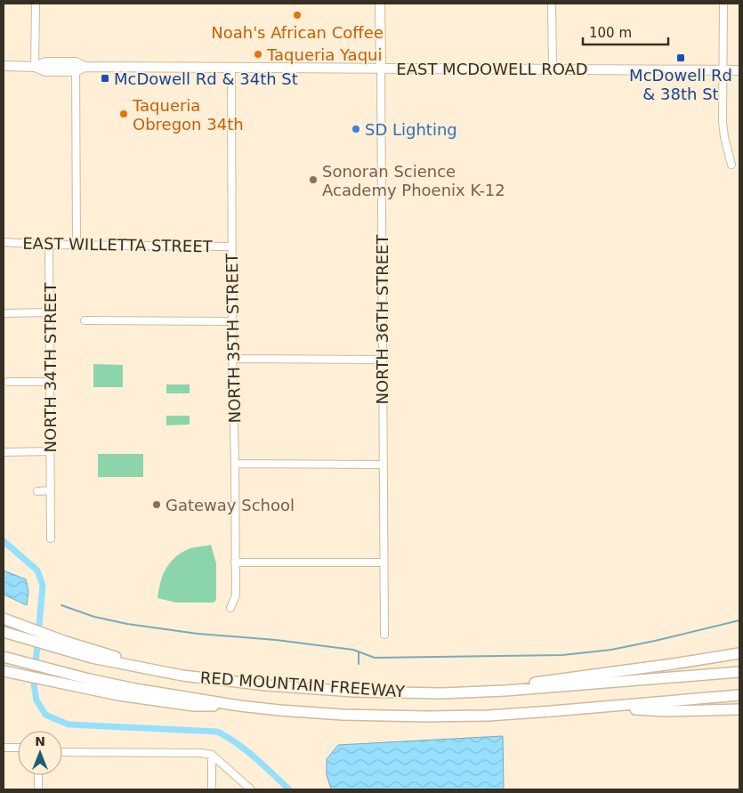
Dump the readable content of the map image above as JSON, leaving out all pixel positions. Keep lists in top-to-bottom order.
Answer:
{
  "streets": {
    "highway": ["RED MOUNTAIN FREEWAY"],
    "main road": ["EAST MCDOWELL ROAD", "NORTH 36TH STREET"],
    "street": ["EAST WILLETTA STREET", "NORTH 35TH STREET", "NORTH 34TH STREET"]
  },
  "crossings": [
    ["EAST MCDOWELL ROAD", "NORTH 36TH STREET"],
    ["EAST MCDOWELL ROAD", "NORTH 35TH STREET"],
    ["EAST WILLETTA STREET", "NORTH 35TH STREET"],
    ["EAST WILLETTA STREET", "NORTH 34TH STREET"]
  ],
  "places": {
    "other": [
      "Noah's African Coffee",
      "Taqueria Yaqui",
      "Taqueria Obregon 34th",
      "SD Lighting",
      "Sonoran Science Academy Phoenix K-12",
      "Gateway School"
    ],
    "transit": ["McDowell Rd & 38th St", "McDowell Rd & 34th St"]
  },
  "scale_bar": "100 m",
  "north": "top"
}
